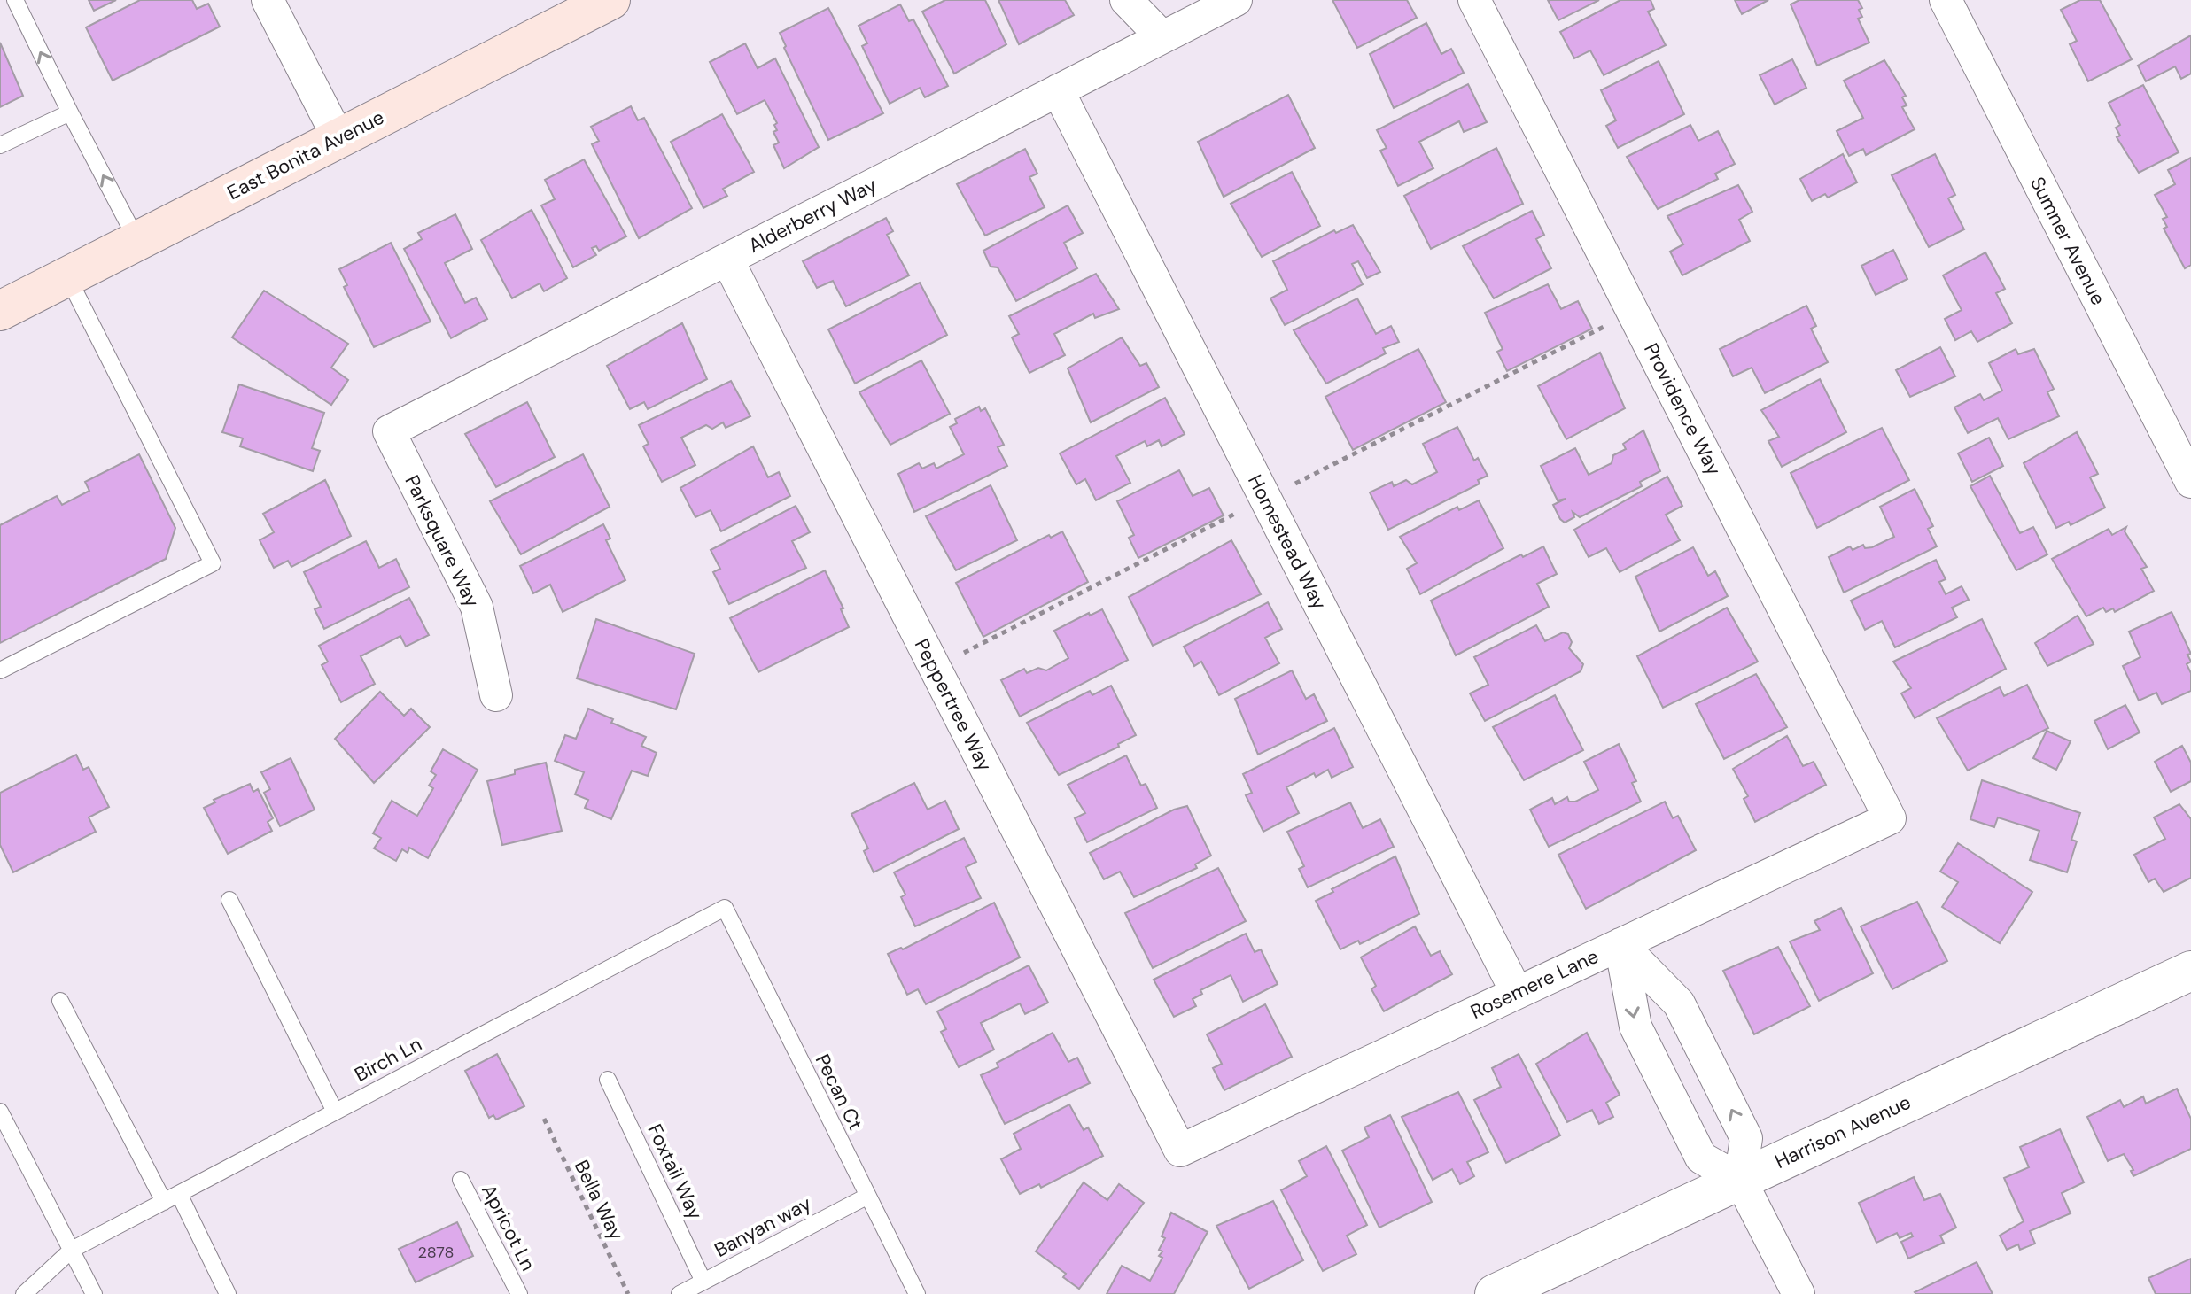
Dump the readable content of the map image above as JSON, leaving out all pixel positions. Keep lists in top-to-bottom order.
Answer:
{
  "streets": {
    "main road": ["East Bonita Avenue"],
    "street": [
      "Alderberry Way",
      "Sumner Avenue",
      "Providence Way",
      "Parksquare Way",
      "Homestead Way",
      "Peppertree Way",
      "Rosemere Lane",
      "Harrison Avenue"
    ],
    "lane": [
      "Birch Ln",
      "Pecan Ct",
      "Foxtail Way",
      "Banyan way",
      "Apricot Ln"
    ],
    "path": ["Bella Way"]
  },
  "crossings": [
    ["Alderberry Way", "Parksquare Way"],
    ["Alderberry Way", "Homestead Way"],
    ["Alderberry Way", "Peppertree Way"],
    ["Providence Way", "Rosemere Lane"],
    ["Homestead Way", "Rosemere Lane"],
    ["Peppertree Way", "Rosemere Lane"],
    ["Birch Ln", "Pecan Ct"],
    ["Pecan Ct", "Banyan way"],
    ["Foxtail Way", "Banyan way"]
  ],
  "house_numbers": ["2878"]
}
